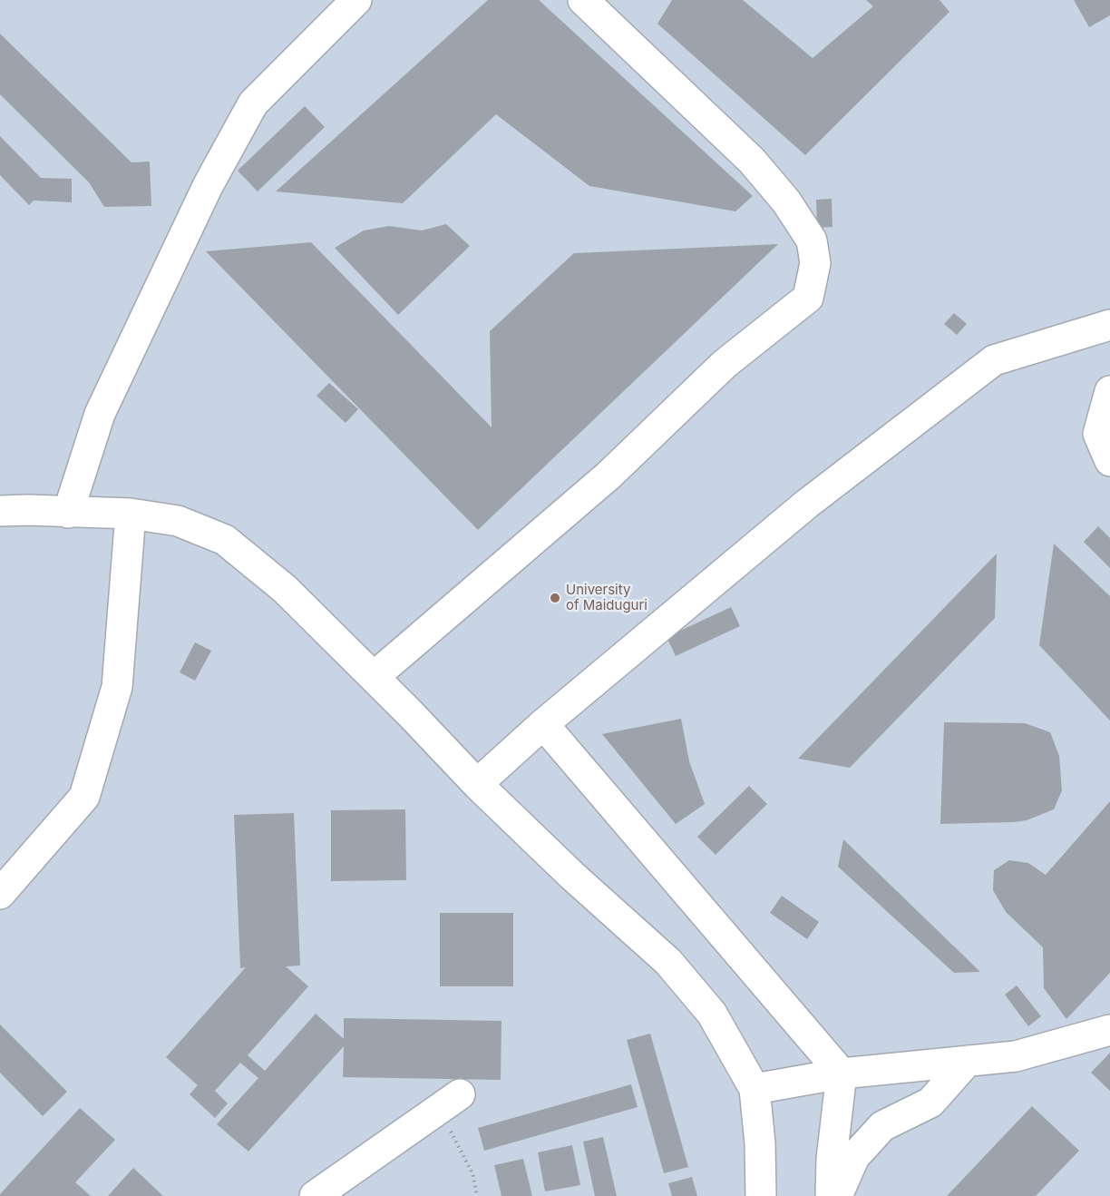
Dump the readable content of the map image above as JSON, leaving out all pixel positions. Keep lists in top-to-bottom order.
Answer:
{
  "places": ["University of Maiduguri"]
}
